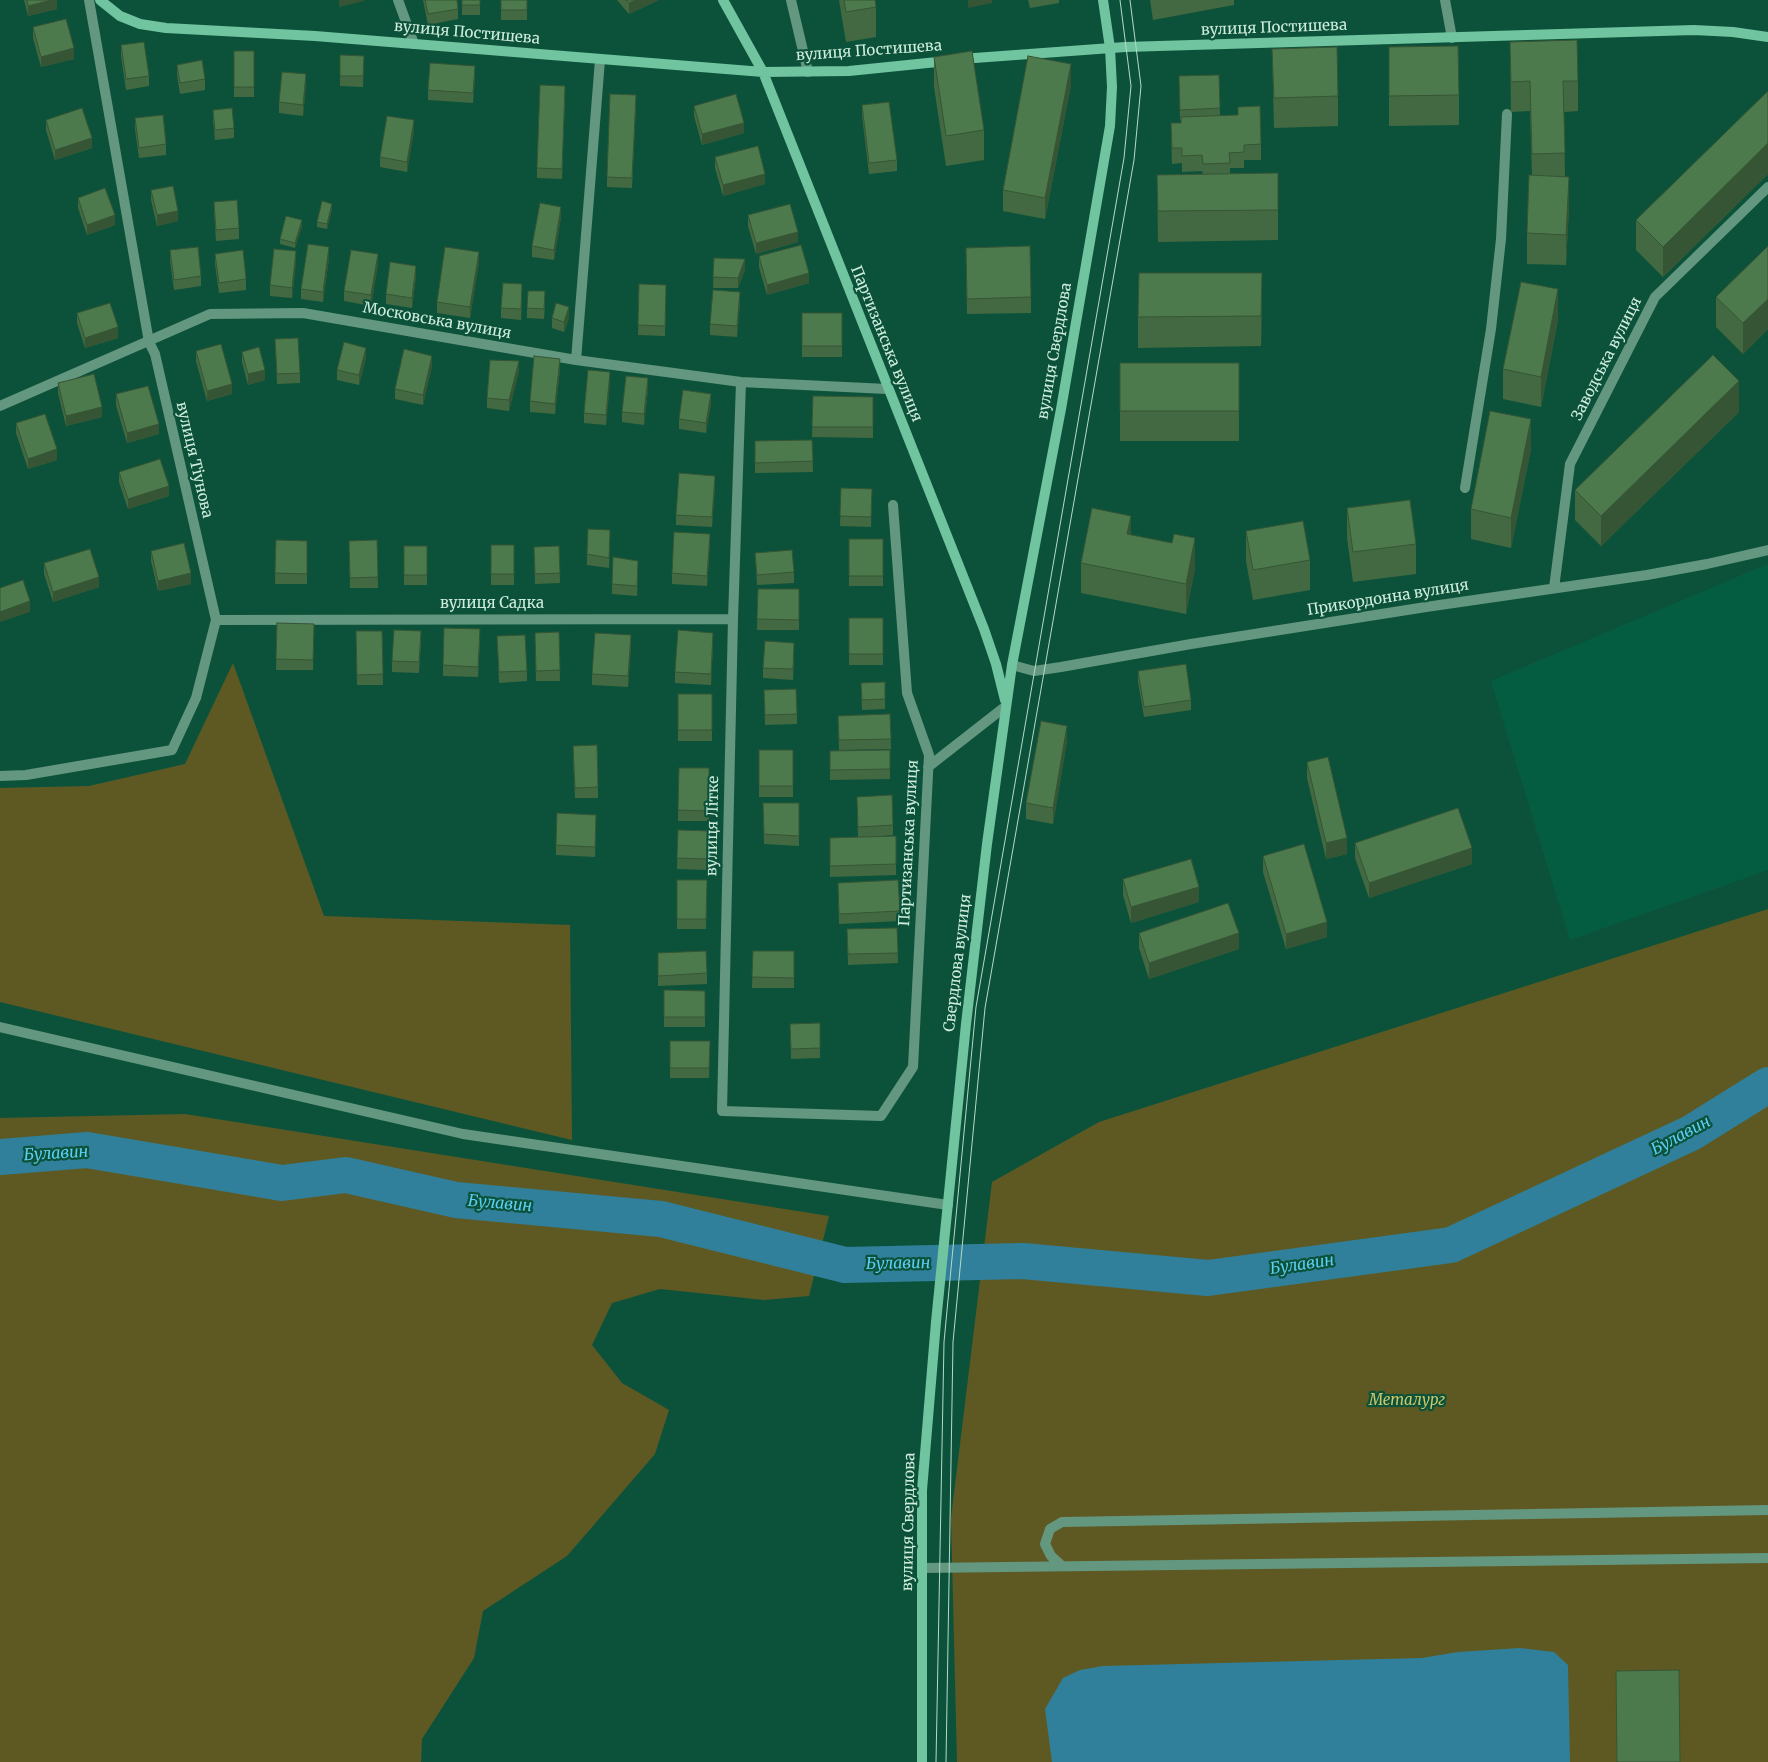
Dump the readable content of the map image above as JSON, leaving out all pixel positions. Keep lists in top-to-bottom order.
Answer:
{
  "streets": {
    "street": [
      "вулиця Постишева",
      "Московська вулиця",
      "Партизанська вулиця",
      "вулиця Свердлова",
      "Заводська вулиця",
      "вулиця Тіунова",
      "Прикордонна вулиця",
      "вулиця Садка",
      "вулиця Літке",
      "Свердлова вулиця"
    ]
  },
  "crossings": [
    ["вулиця Постишева", "Партизанська вулиця"],
    ["вулиця Постишева", "вулиця Свердлова"],
    ["Московська вулиця", "Партизанська вулиця"],
    ["Московська вулиця", "вулиця Тіунова"],
    ["Московська вулиця", "вулиця Літке"],
    ["Партизанська вулиця", "вулиця Свердлова"],
    ["Партизанська вулиця", "вулиця Літке"],
    ["Партизанська вулиця", "Свердлова вулиця"],
    ["вулиця Свердлова", "Прикордонна вулиця"],
    ["вулиця Свердлова", "Свердлова вулиця"],
    ["Заводська вулиця", "Прикордонна вулиця"],
    ["вулиця Тіунова", "вулиця Садка"],
    ["вулиця Садка", "вулиця Літке"]
  ],
  "water": ["Булавин"],
  "parks": ["Металург"]
}
